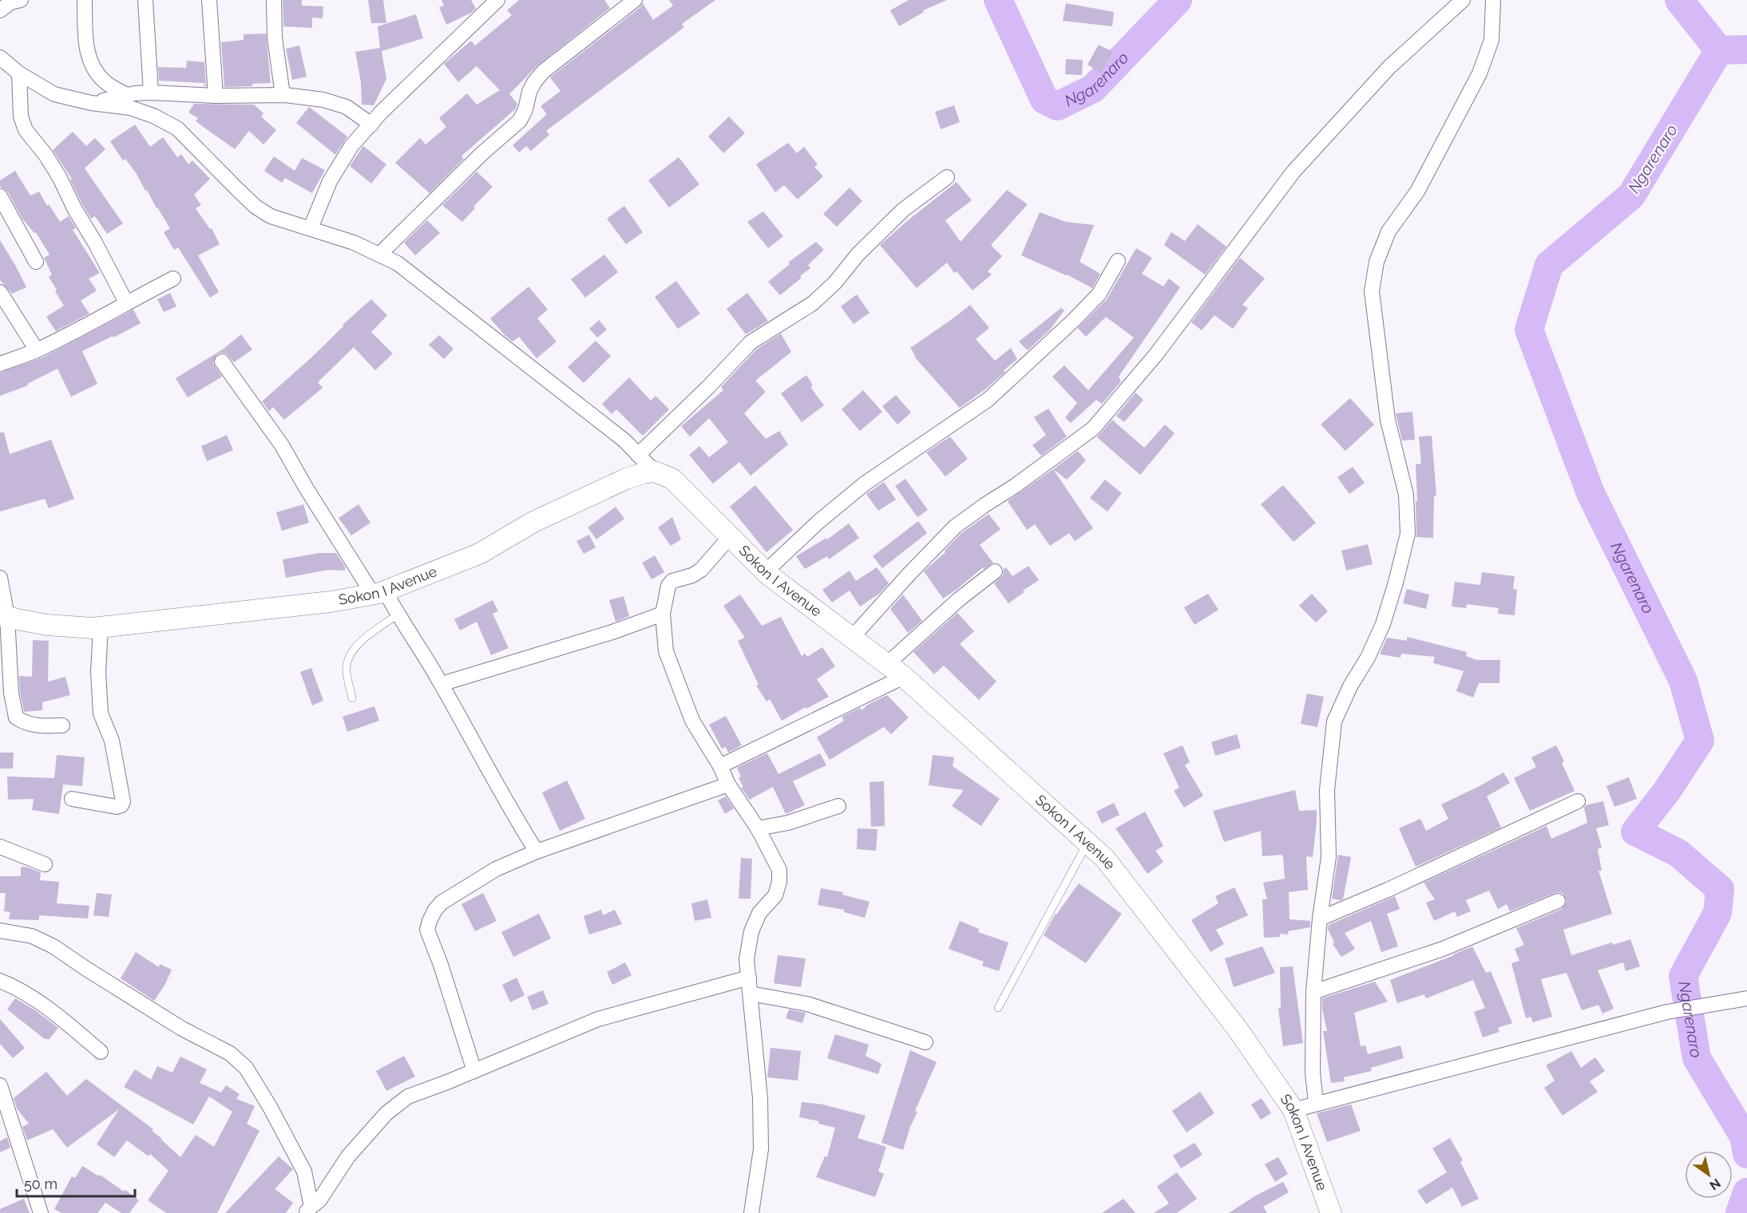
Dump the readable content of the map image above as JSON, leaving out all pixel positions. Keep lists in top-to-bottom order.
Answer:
{
  "streets": {
    "street": ["Sokon I Avenue"]
  },
  "water": ["Ngarenaro"],
  "scale_bar": "50 m",
  "north": "bottom right"
}
